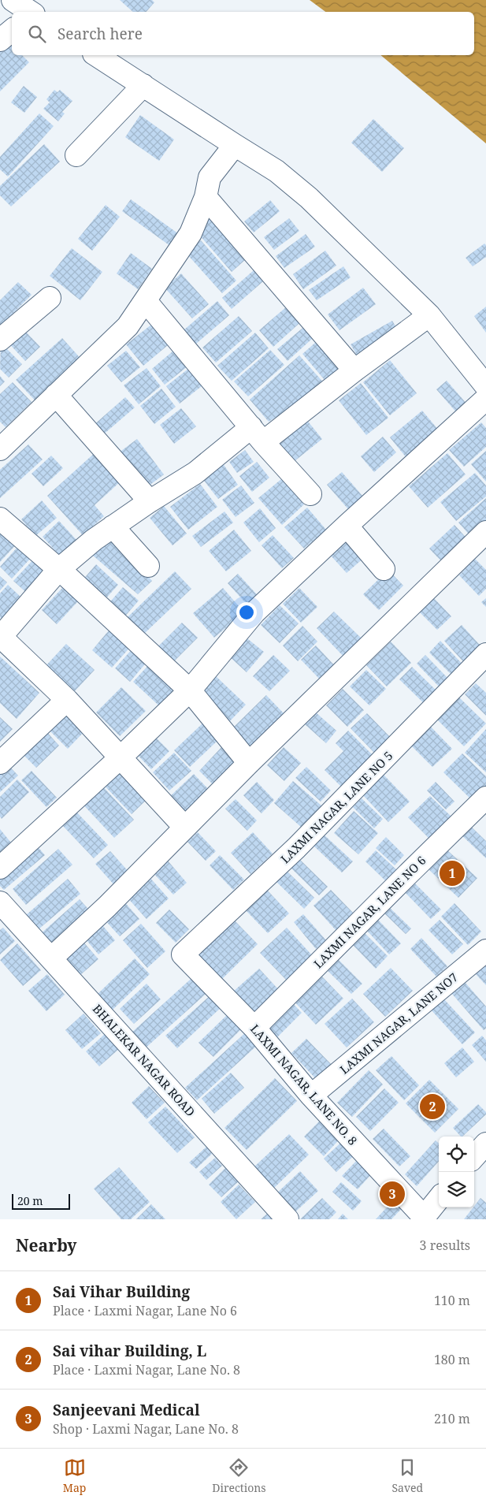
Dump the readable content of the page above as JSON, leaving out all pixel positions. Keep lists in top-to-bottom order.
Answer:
{
  "streets": {
    "street": [
      "LAXMI NAGAR, LANE NO 5",
      "LAXMI NAGAR, LANE NO 6",
      "LAXMI NAGAR, LANE NO7",
      "BHALEKAR NAGAR ROAD",
      "LAXMI NAGAR, LANE NO. 8"
    ]
  },
  "crossings": [
    ["LAXMI NAGAR, LANE NO 5", "LAXMI NAGAR, LANE NO. 8"],
    ["LAXMI NAGAR, LANE NO 6", "LAXMI NAGAR, LANE NO. 8"],
    ["LAXMI NAGAR, LANE NO7", "LAXMI NAGAR, LANE NO. 8"]
  ],
  "scale_bar": "20 m",
  "page": {
    "search": "Search here",
    "pins": ["1", "2", "3"],
    "scale": "20 m",
    "heading": ["Nearby", "3 results"],
    "list": [
      {
        "mark": "1",
        "name": "Sai Vihar Building",
        "note": "Place · Laxmi Nagar, Lane No 6",
        "value": "110 m"
      },
      {
        "mark": "2",
        "name": "Sai vihar Building, L",
        "note": "Place · Laxmi Nagar, Lane No. 8",
        "value": "180 m"
      },
      {
        "mark": "3",
        "name": "Sanjeevani Medical",
        "note": "Shop · Laxmi Nagar, Lane No. 8",
        "value": "210 m"
      }
    ],
    "nav": ["Map", "Directions", "Saved"]
  }
}
